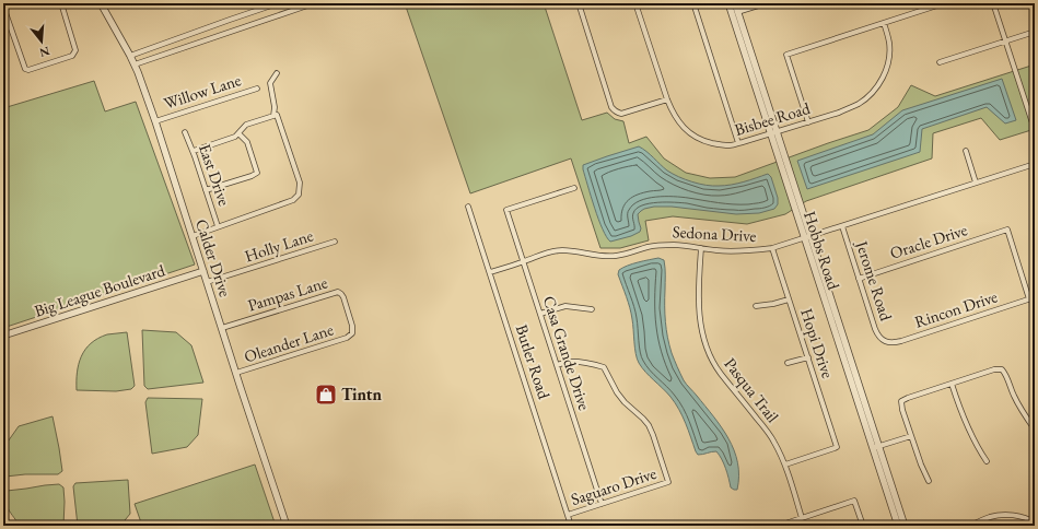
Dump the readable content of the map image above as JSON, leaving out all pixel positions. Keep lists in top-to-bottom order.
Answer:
{
  "streets": {
    "street": [
      "Willow Lane",
      "Bisbee Road",
      "East Drive",
      "Sedona Drive",
      "Oracle Drive",
      "Holly Lane",
      "Hobbs Road",
      "Calder Drive",
      "Jerome Road",
      "Big League Boulevard",
      "Pampas Lane",
      "Rincon Drive",
      "Oleander Lane",
      "Hopi Drive",
      "Casa Grande Drive",
      "Butler Road",
      "Pasqua Trail",
      "Saguaro Drive"
    ]
  },
  "crossings": [
    ["Willow Lane", "Calder Drive"],
    ["Bisbee Road", "Hobbs Road"],
    ["Sedona Drive", "Hobbs Road"],
    ["Sedona Drive", "Jerome Road"],
    ["Sedona Drive", "Hopi Drive"],
    ["Sedona Drive", "Casa Grande Drive"],
    ["Sedona Drive", "Butler Road"],
    ["Sedona Drive", "Pasqua Trail"],
    ["Oracle Drive", "Jerome Road"],
    ["Oracle Drive", "Rincon Drive"],
    ["Holly Lane", "Calder Drive"],
    ["Calder Drive", "Big League Boulevard"],
    ["Calder Drive", "Pampas Lane"],
    ["Calder Drive", "Oleander Lane"],
    ["Jerome Road", "Rincon Drive"],
    ["Pampas Lane", "Oleander Lane"],
    ["Hopi Drive", "Pasqua Trail"],
    ["Casa Grande Drive", "Saguaro Drive"],
    ["Butler Road", "Saguaro Drive"]
  ],
  "places": {
    "shop": ["Tintn"]
  },
  "north": "bottom"
}
